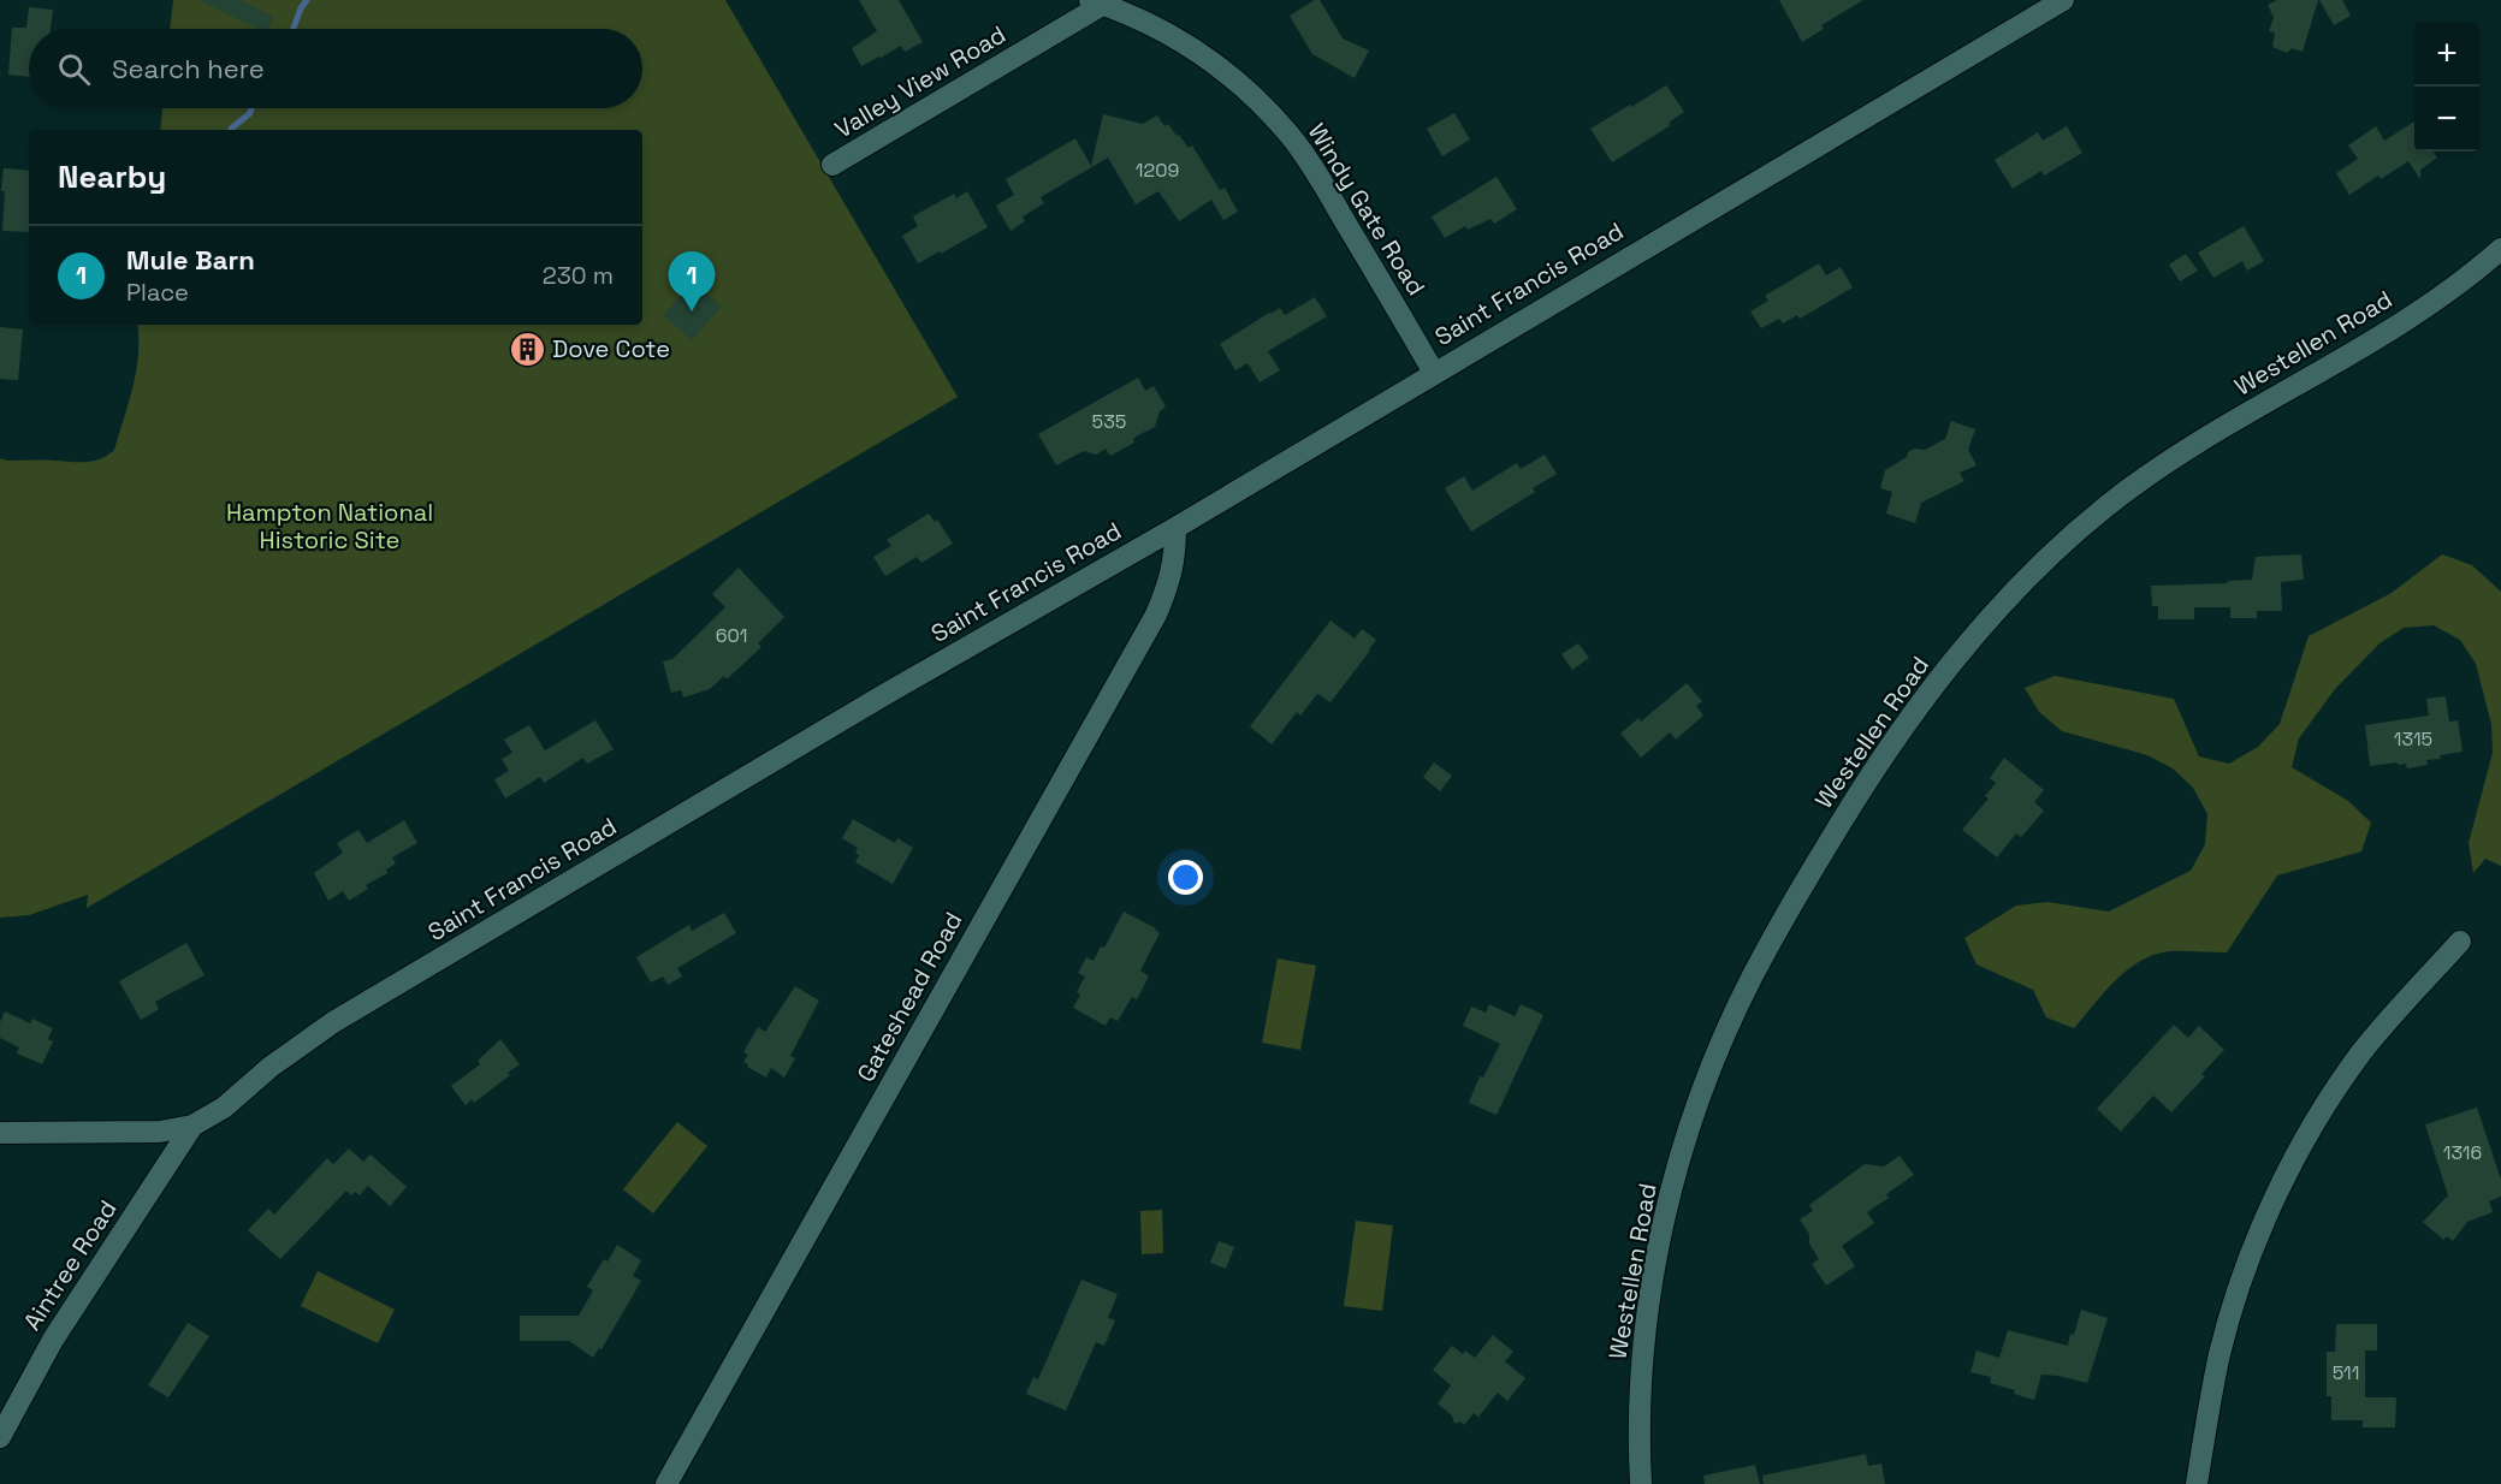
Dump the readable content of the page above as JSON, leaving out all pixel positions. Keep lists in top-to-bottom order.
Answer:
{
  "streets": {
    "street": [
      "Valley View Road",
      "Windy Gate Road",
      "Saint Francis Road",
      "Westellen Road",
      "Gateshead Road",
      "Aintree Road"
    ]
  },
  "crossings": [
    ["Valley View Road", "Windy Gate Road"],
    ["Windy Gate Road", "Saint Francis Road"],
    ["Saint Francis Road", "Gateshead Road"],
    ["Saint Francis Road", "Aintree Road"]
  ],
  "parks": ["Hampton National Historic Site"],
  "places": {
    "building": ["Dove Cote"]
  },
  "house_numbers": [
    "1209",
    "535",
    "601",
    "1315",
    "1316",
    "511"
  ],
  "page": {
    "map_buttons": ["+", "−"],
    "search": "Search here",
    "heading": "Nearby",
    "list": [
      {
        "mark": "1",
        "name": "Mule Barn",
        "note": "Place",
        "value": "230 m"
      }
    ],
    "pins": "1"
  }
}
